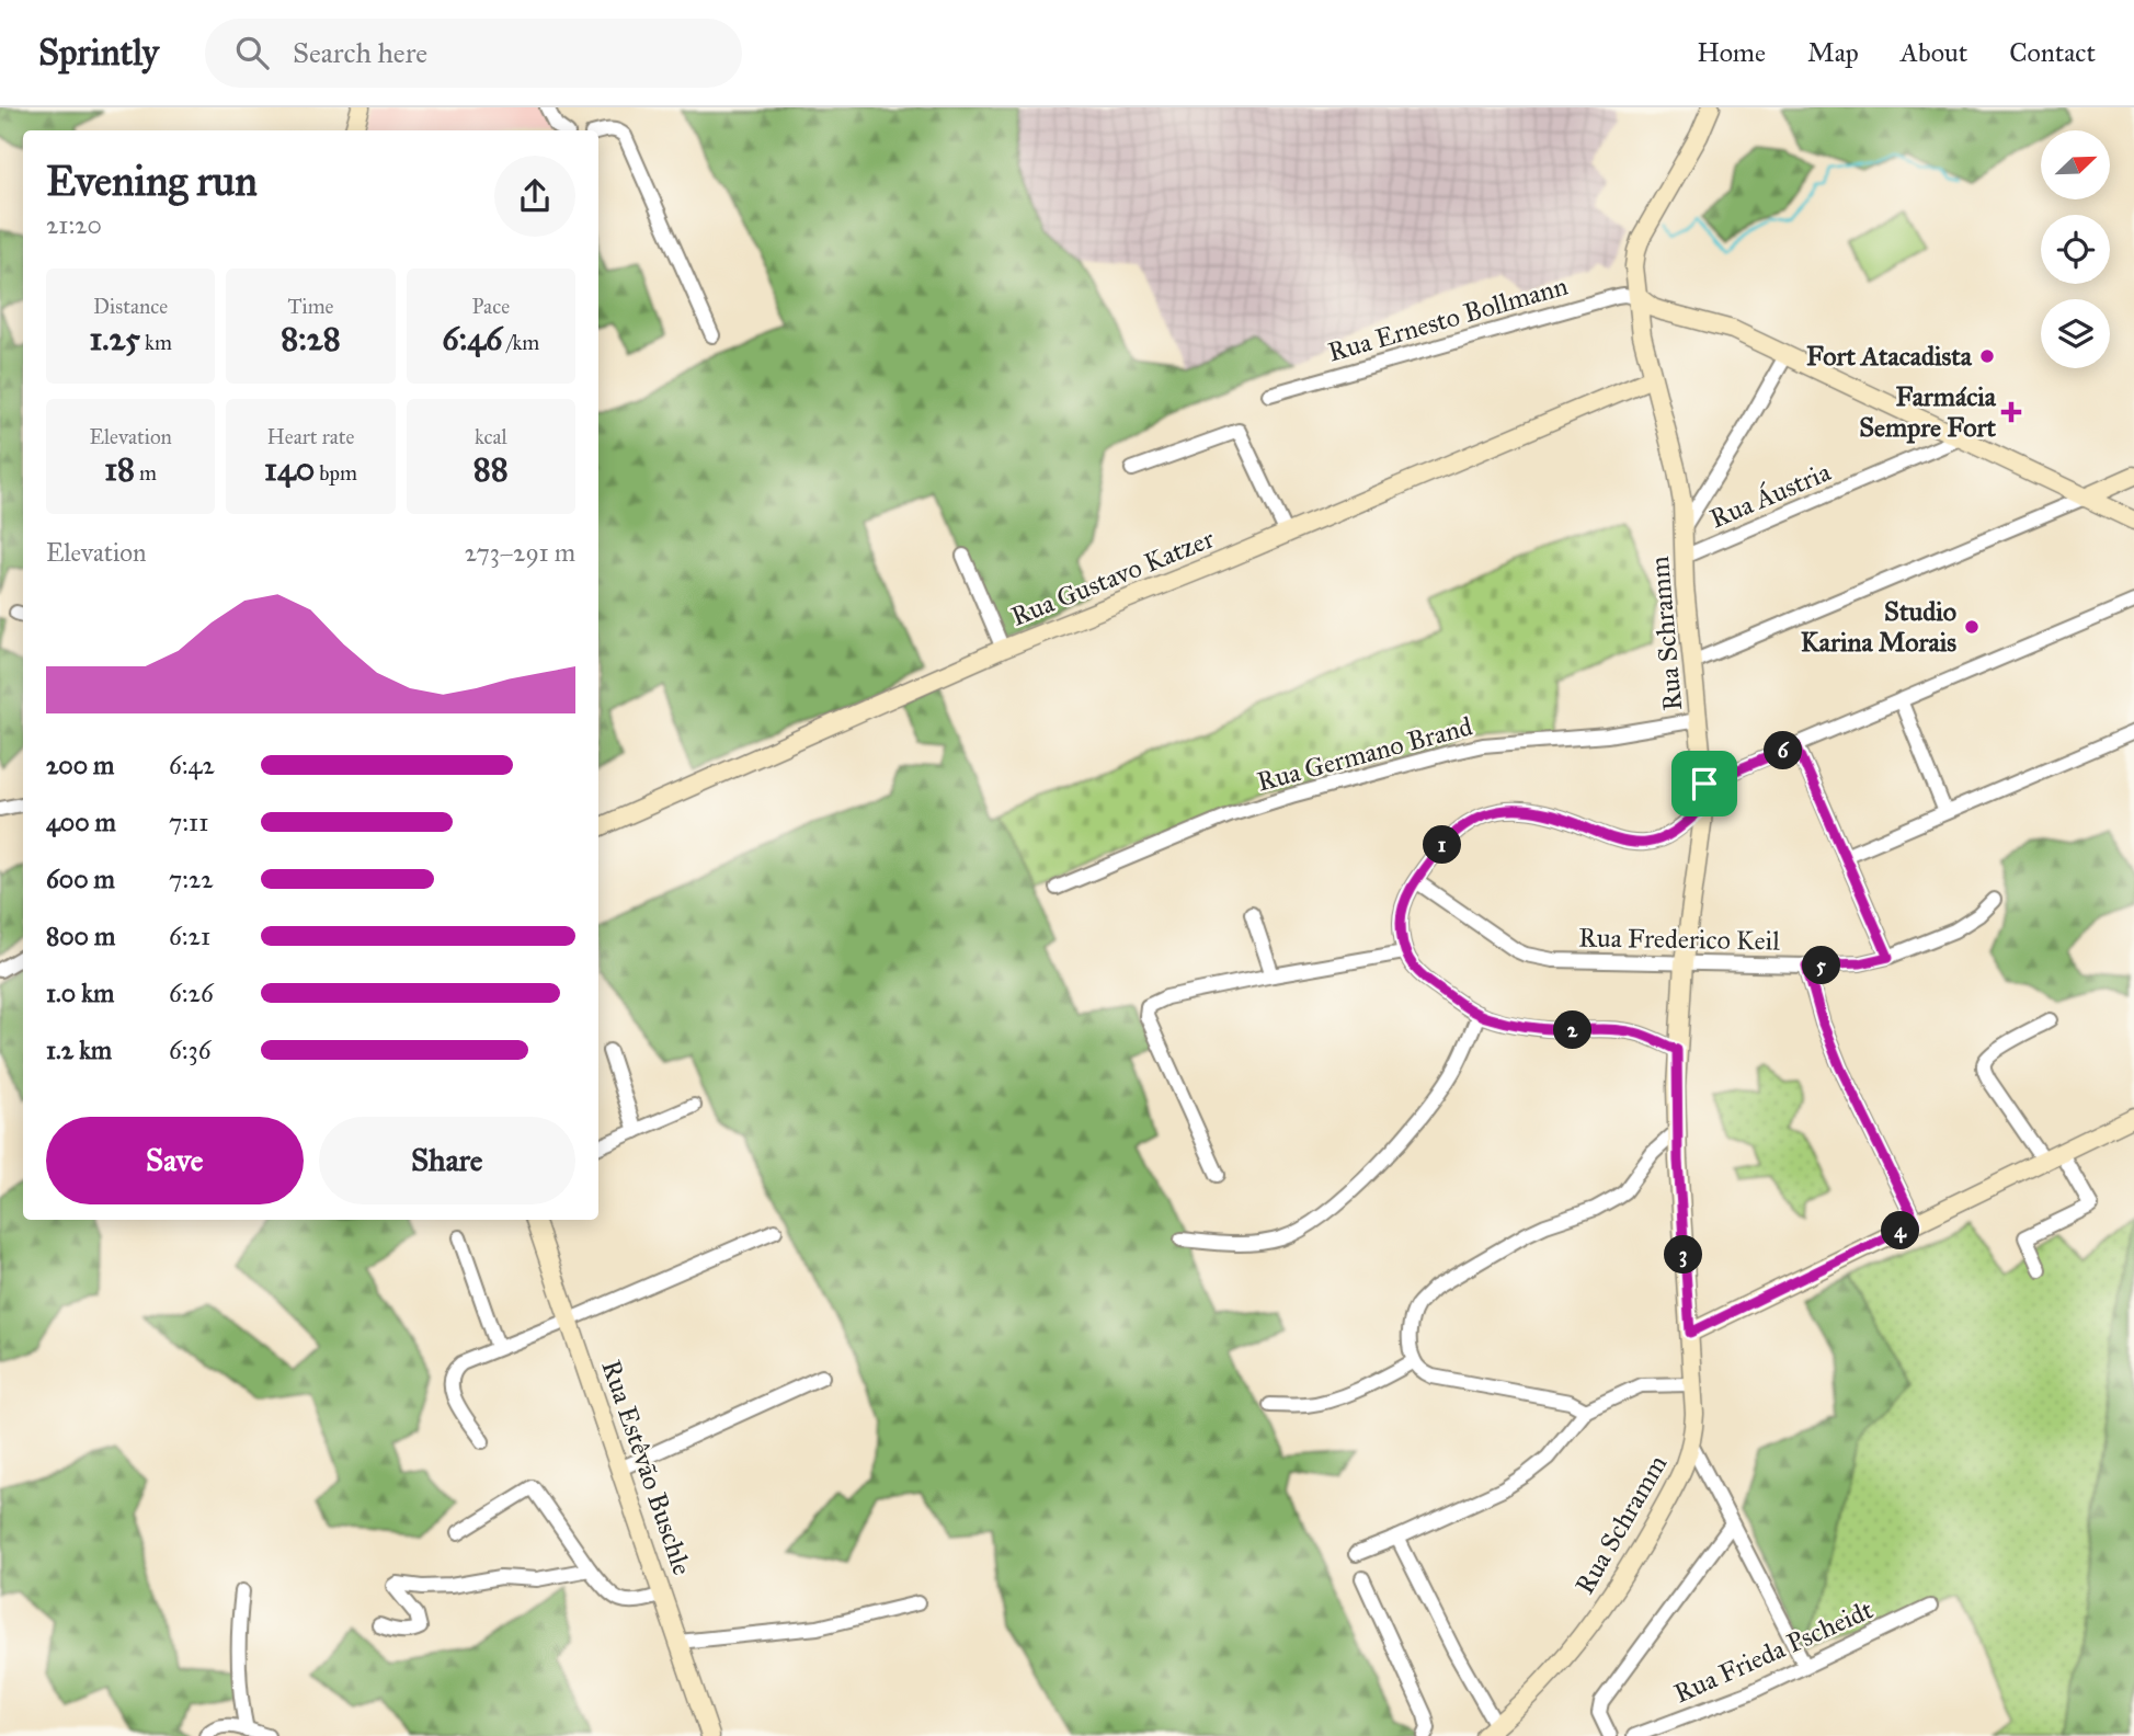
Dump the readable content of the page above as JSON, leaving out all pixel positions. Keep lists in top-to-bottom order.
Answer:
{
  "streets": {
    "street": [
      "Rua Ernesto Bollmann",
      "Rua Áustria",
      "Rua Gustavo Katzer",
      "Rua Schramm",
      "Rua Germano Brand",
      "Rua Frederico Keil",
      "Rua Estêvão Buschle",
      "Rua Frieda Pscheidt"
    ]
  },
  "crossings": [
    ["Rua Áustria", "Rua Schramm"],
    ["Rua Schramm", "Rua Germano Brand"],
    ["Rua Schramm", "Rua Frederico Keil"]
  ],
  "places": {
    "other": ["Fort Atacadista", "Studio Karina Morais"],
    "health": ["Farmácia Sempre Fort"]
  },
  "north": "top right",
  "page": {
    "header": "Sprintly",
    "search": "Search here",
    "nav": [
      "Home",
      "Map",
      "About",
      "Contact"
    ],
    "heading": ["Evening run", "21:20"],
    "stats": [
      ["Distance", "1.25 km"],
      ["Time", "8:28"],
      ["Pace", "6:46 /km"],
      ["Elevation", "18 m"],
      ["Heart rate", "140 bpm"],
      ["kcal", "88"]
    ],
    "chart": ["Elevation", "273–291 m"],
    "pins": [
      "6",
      "1",
      "5",
      "2",
      "4",
      "3"
    ],
    "list": [
      {
        "name": "200 m",
        "note": "6:42"
      },
      {
        "name": "400 m",
        "note": "7:11"
      },
      {
        "name": "600 m",
        "note": "7:22"
      },
      {
        "name": "800 m",
        "note": "6:21"
      },
      {
        "name": "1.0 km",
        "note": "6:26"
      },
      {
        "name": "1.2 km",
        "note": "6:36"
      }
    ],
    "buttons": ["Save", "Share"]
  }
}
